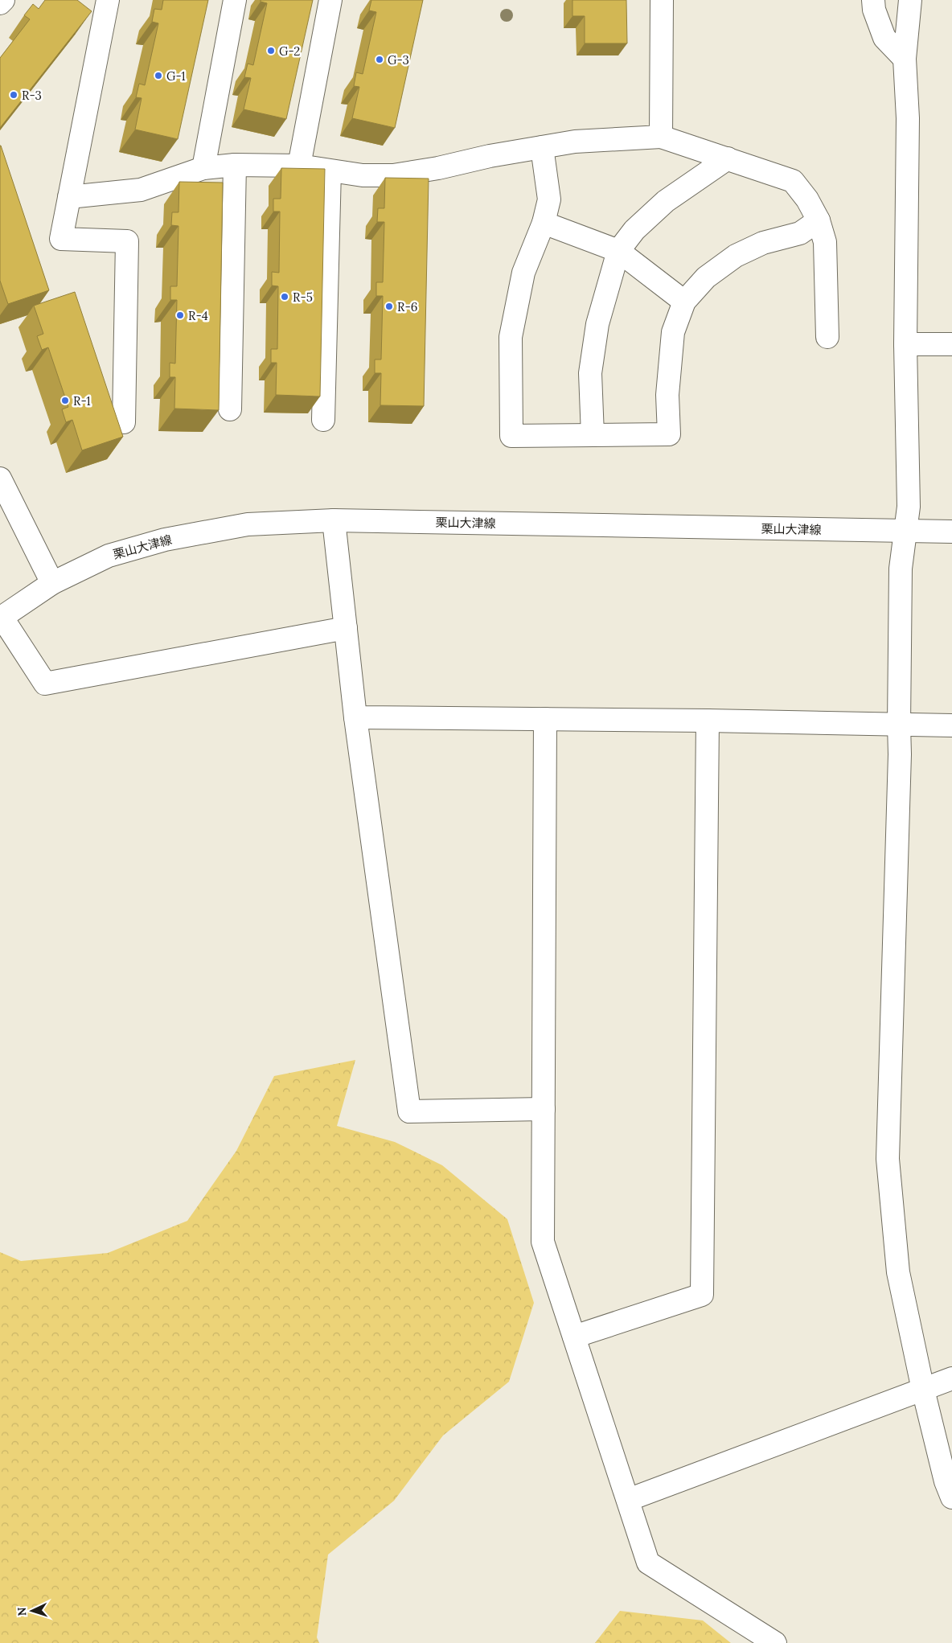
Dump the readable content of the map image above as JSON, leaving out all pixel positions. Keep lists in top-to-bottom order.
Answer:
{
  "streets": {
    "street": ["栗山大津線"]
  },
  "places": [
    "G-2",
    "G-3",
    "G-1",
    "R-3",
    "R-5",
    "R-6",
    "R-4",
    "R-1"
  ],
  "north": "left"
}
